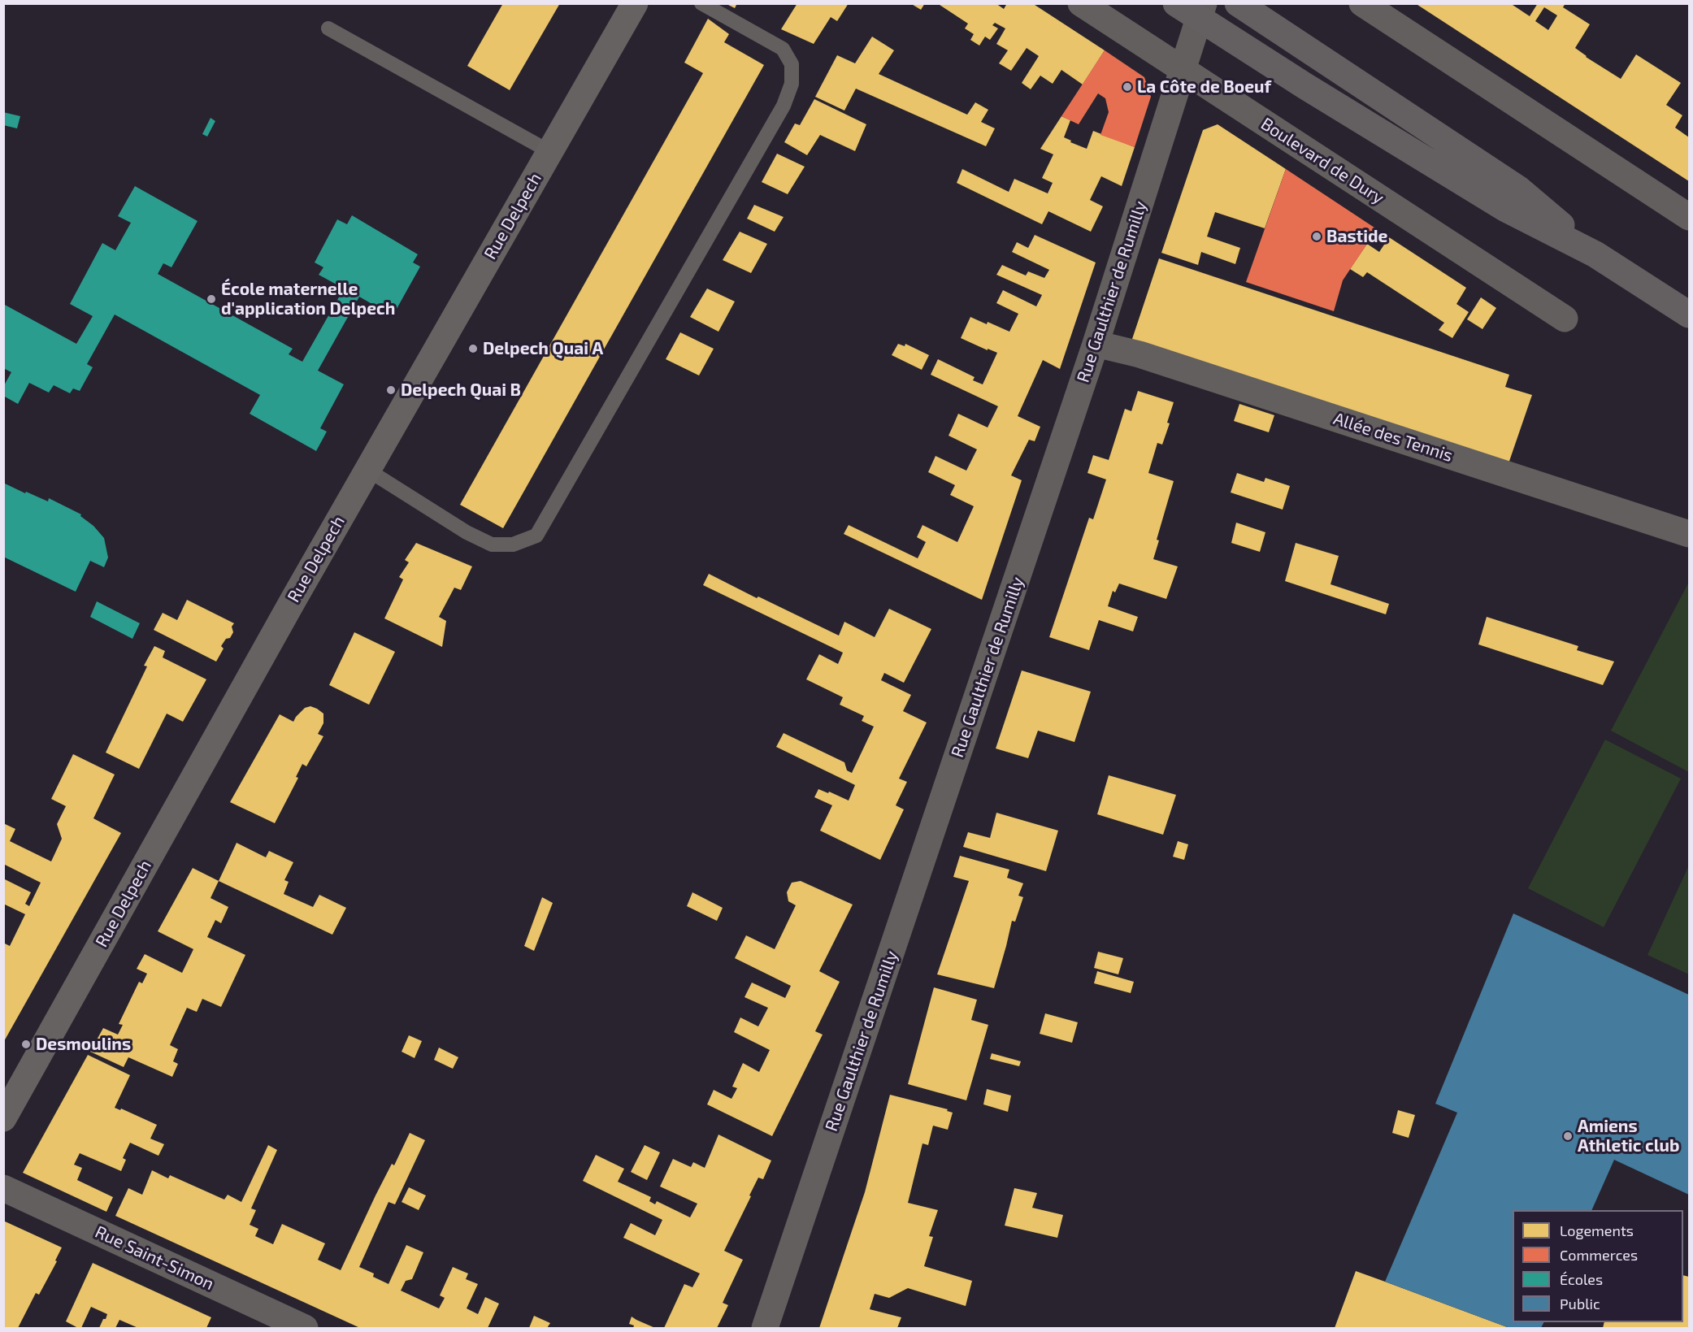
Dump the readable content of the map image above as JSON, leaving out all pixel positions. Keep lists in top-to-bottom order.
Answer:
{
  "streets": {
    "street": [
      "Boulevard de Dury",
      "Rue Delpech",
      "Rue Gaulthier de Rumilly",
      "Allée des Tennis",
      "Rue Saint-Simon"
    ]
  },
  "crossings": [
    ["Boulevard de Dury", "Rue Gaulthier de Rumilly"],
    ["Rue Gaulthier de Rumilly", "Allée des Tennis"]
  ],
  "places": [
    "La Côte de Boeuf",
    "Bastide",
    "École maternelle d'application Delpech",
    "Delpech Quai A",
    "Delpech Quai B",
    "Desmoulins",
    "Amiens Athletic club"
  ],
  "legend": [
    "Logements",
    "Commerces",
    "Écoles",
    "Public"
  ]
}
